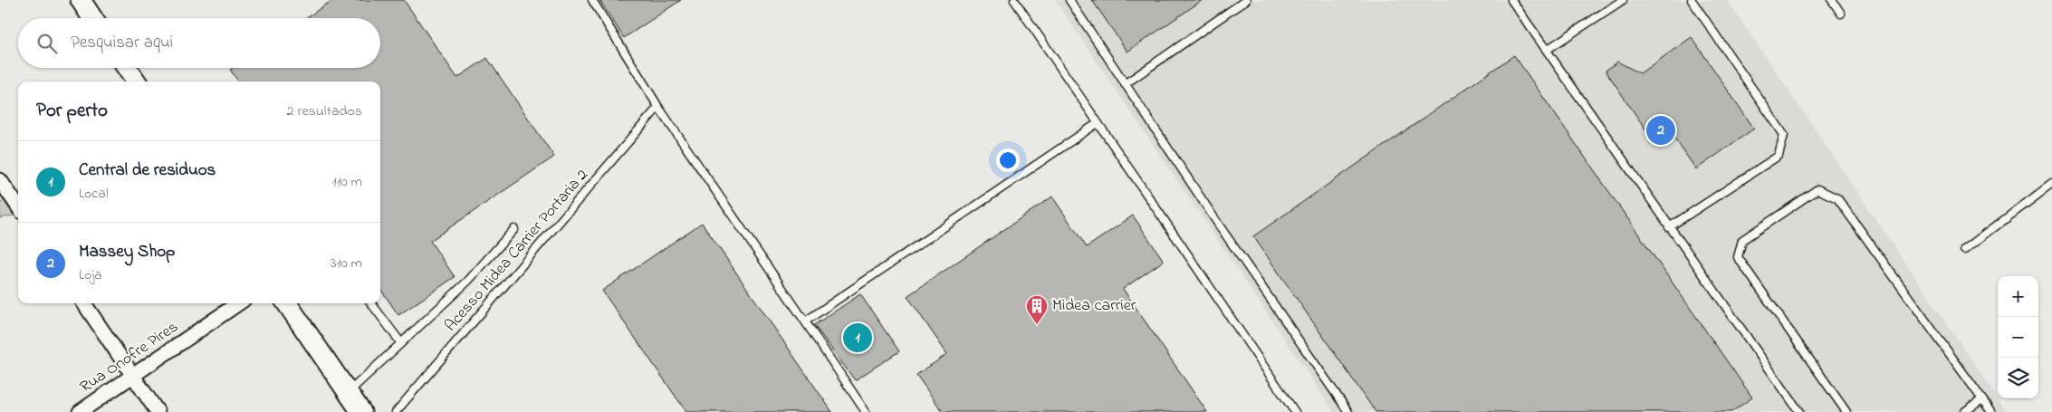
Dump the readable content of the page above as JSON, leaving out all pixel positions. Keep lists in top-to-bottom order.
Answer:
{
  "streets": {
    "street": ["Rua Onofre Pires"],
    "lane": ["Acesso Midea Carrier Portaria 2"]
  },
  "places": {
    "building": ["Midea carrier"]
  },
  "page": {
    "search": "Pesquisar aqui",
    "heading": ["Por perto", "2 resultados"],
    "pins": ["2", "1"],
    "list": [
      {
        "mark": "1",
        "name": "Central de residuos",
        "note": "Local",
        "value": "110 m"
      },
      {
        "mark": "2",
        "name": "Massey Shop",
        "note": "Loja",
        "value": "310 m"
      }
    ],
    "map_buttons": ["+", "−"]
  }
}
